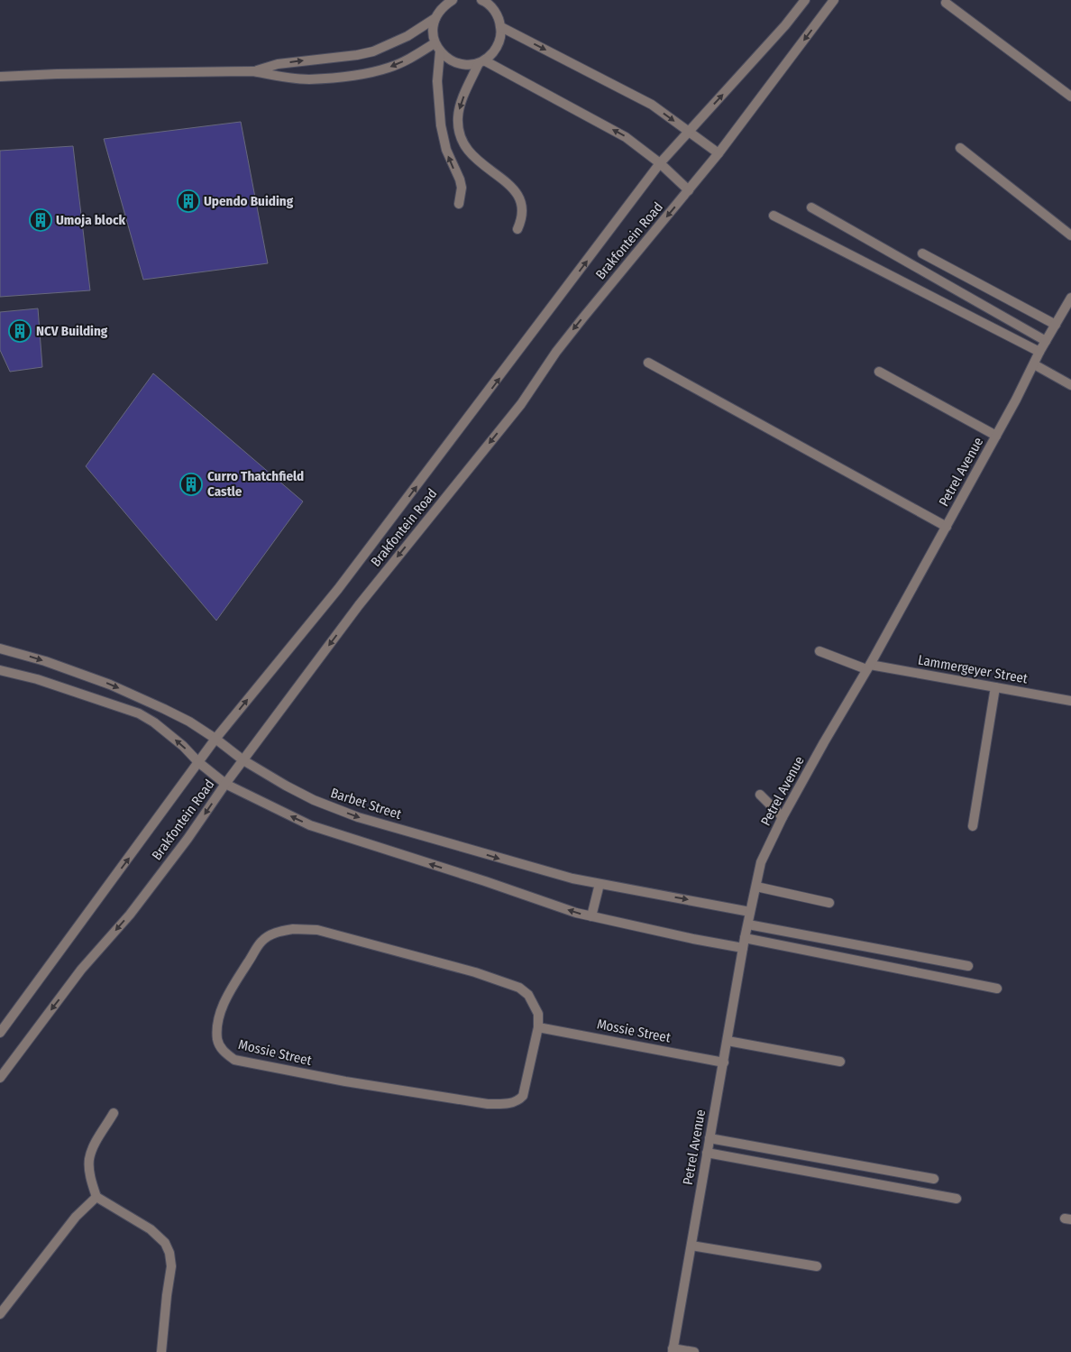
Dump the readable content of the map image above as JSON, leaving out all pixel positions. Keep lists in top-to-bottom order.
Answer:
{
  "streets": {
    "street": [
      "Brakfontein Road",
      "Petrel Avenue",
      "Lammergeyer Street",
      "Barbet Street",
      "Mossie Street"
    ]
  },
  "crossings": [
    ["Brakfontein Road", "Barbet Street"],
    ["Petrel Avenue", "Lammergeyer Street"],
    ["Petrel Avenue", "Barbet Street"],
    ["Petrel Avenue", "Mossie Street"]
  ],
  "places": {
    "building": [
      "Upendo Buiding",
      "Umoja block",
      "NCV Building",
      "Curro Thatchfield Castle"
    ]
  }
}
